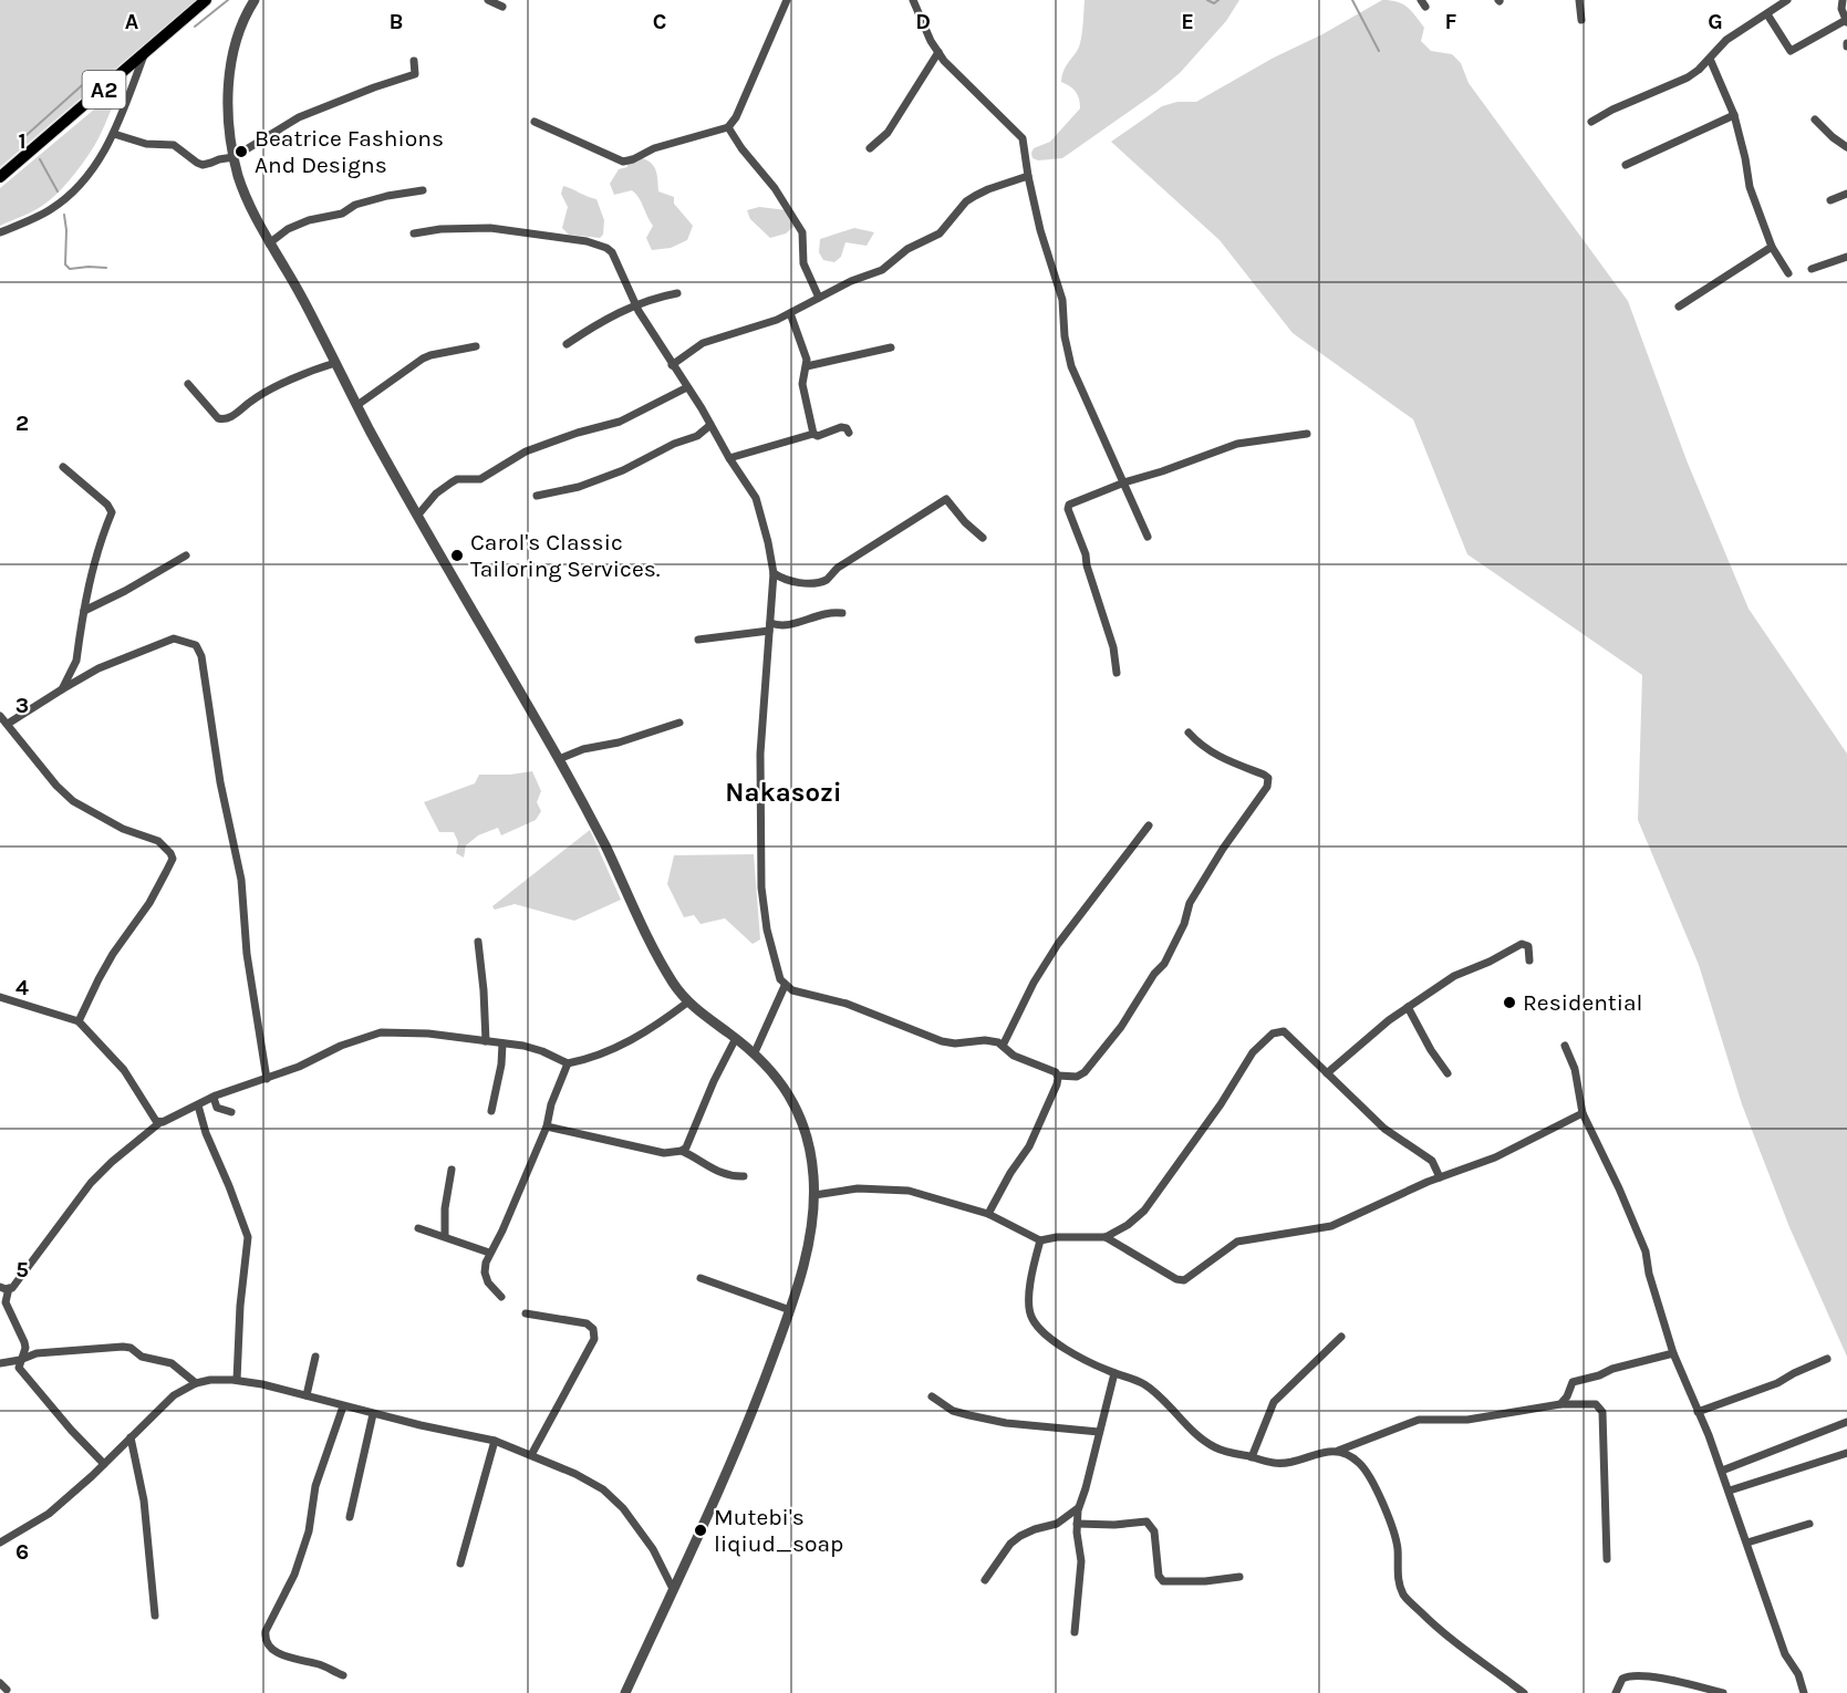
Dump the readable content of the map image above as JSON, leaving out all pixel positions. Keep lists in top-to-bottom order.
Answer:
{
  "streets": {
    "main road": ["A2"]
  },
  "districts": ["Nakasozi"],
  "places": [
    "Beatrice Fashions And Designs",
    "Carol's Classic Tailoring Services.",
    "Residential",
    "Mutebi's liqiud_soap"
  ],
  "grid": {
    "columns": [
      "A",
      "B",
      "C",
      "D",
      "E",
      "F",
      "G"
    ],
    "rows": [
      "1",
      "2",
      "3",
      "4",
      "5",
      "6"
    ]
  }
}
